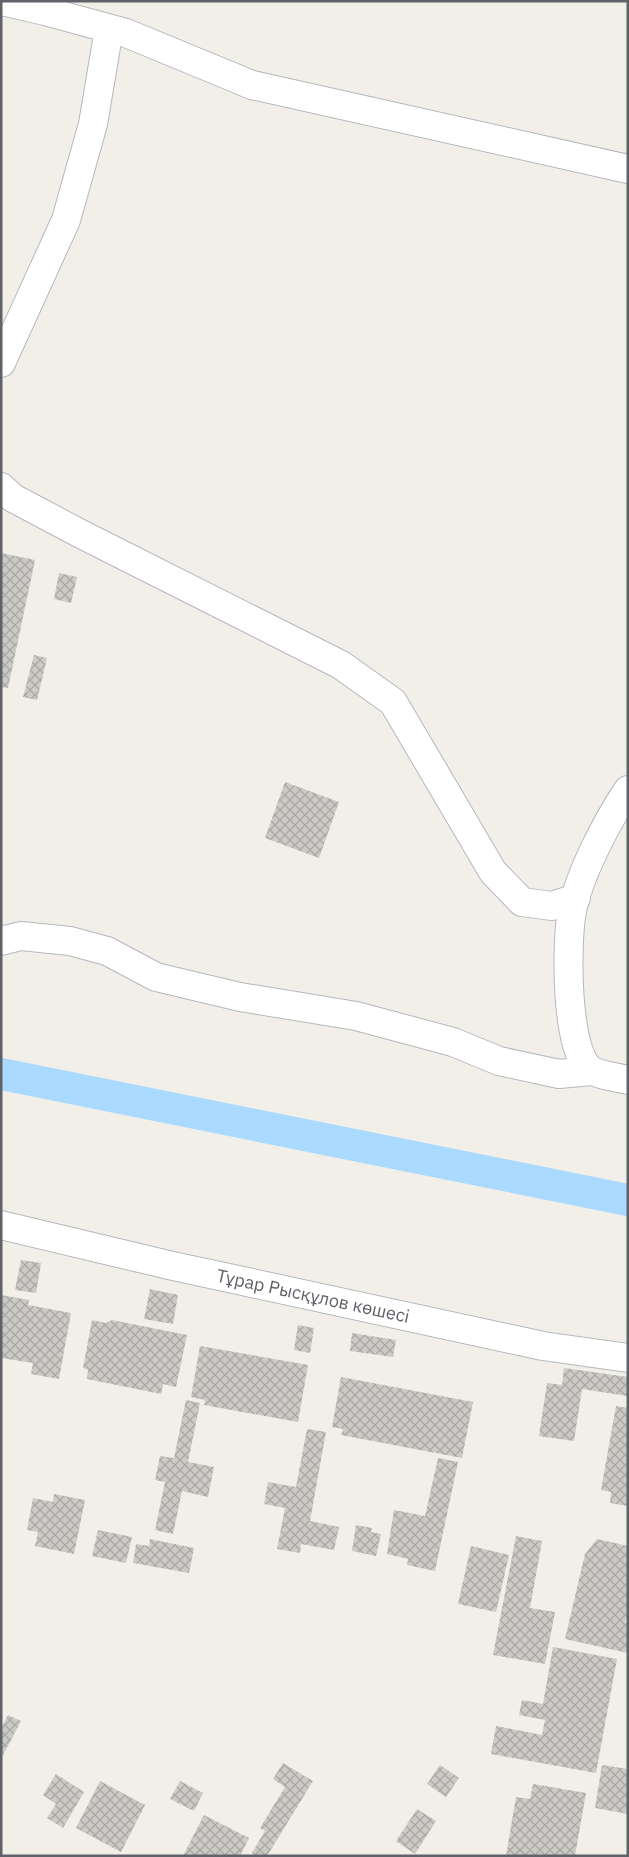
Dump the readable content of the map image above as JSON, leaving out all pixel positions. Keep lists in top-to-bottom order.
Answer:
{
  "streets": {
    "street": ["Тұрар Рысқұлов көшесі"]
  }
}
